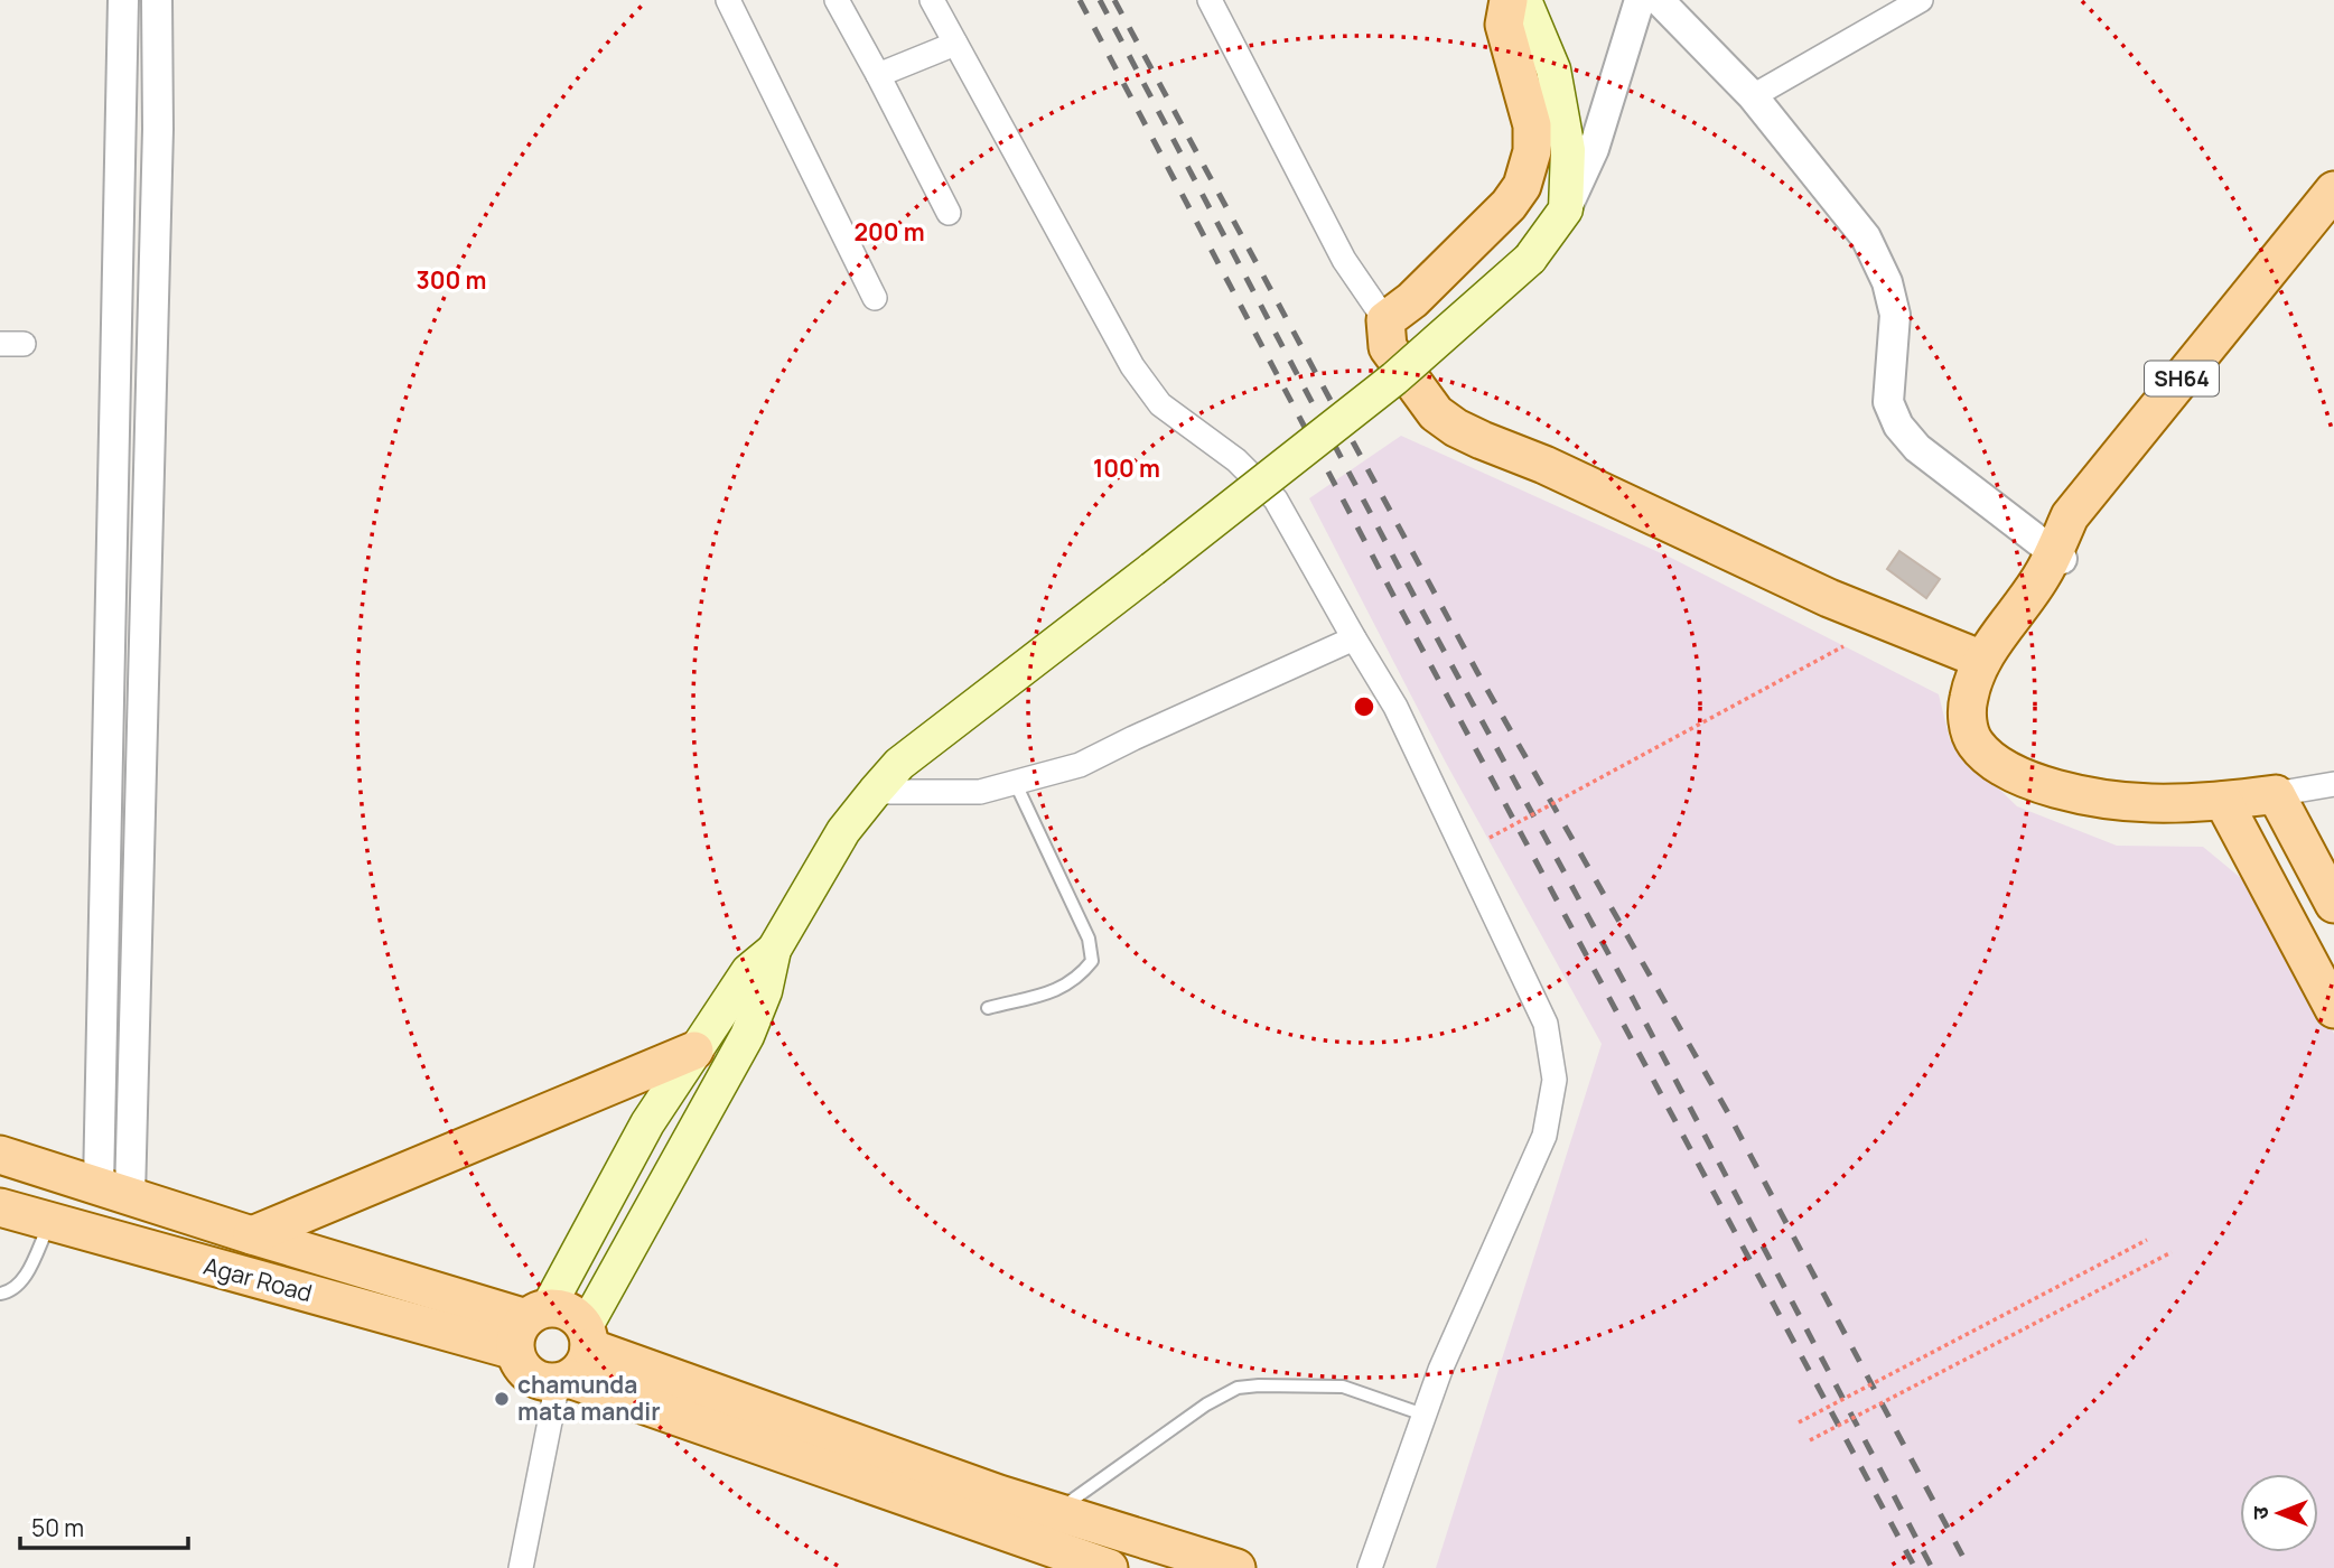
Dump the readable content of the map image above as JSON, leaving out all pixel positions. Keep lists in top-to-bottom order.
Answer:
{
  "streets": {
    "main road": ["SH64", "Agar Road"]
  },
  "places": ["chamunda mata mandir"],
  "scale_bar": "50 m",
  "north": "left",
  "rings": ["200 m", "300 m", "100 m"]
}
